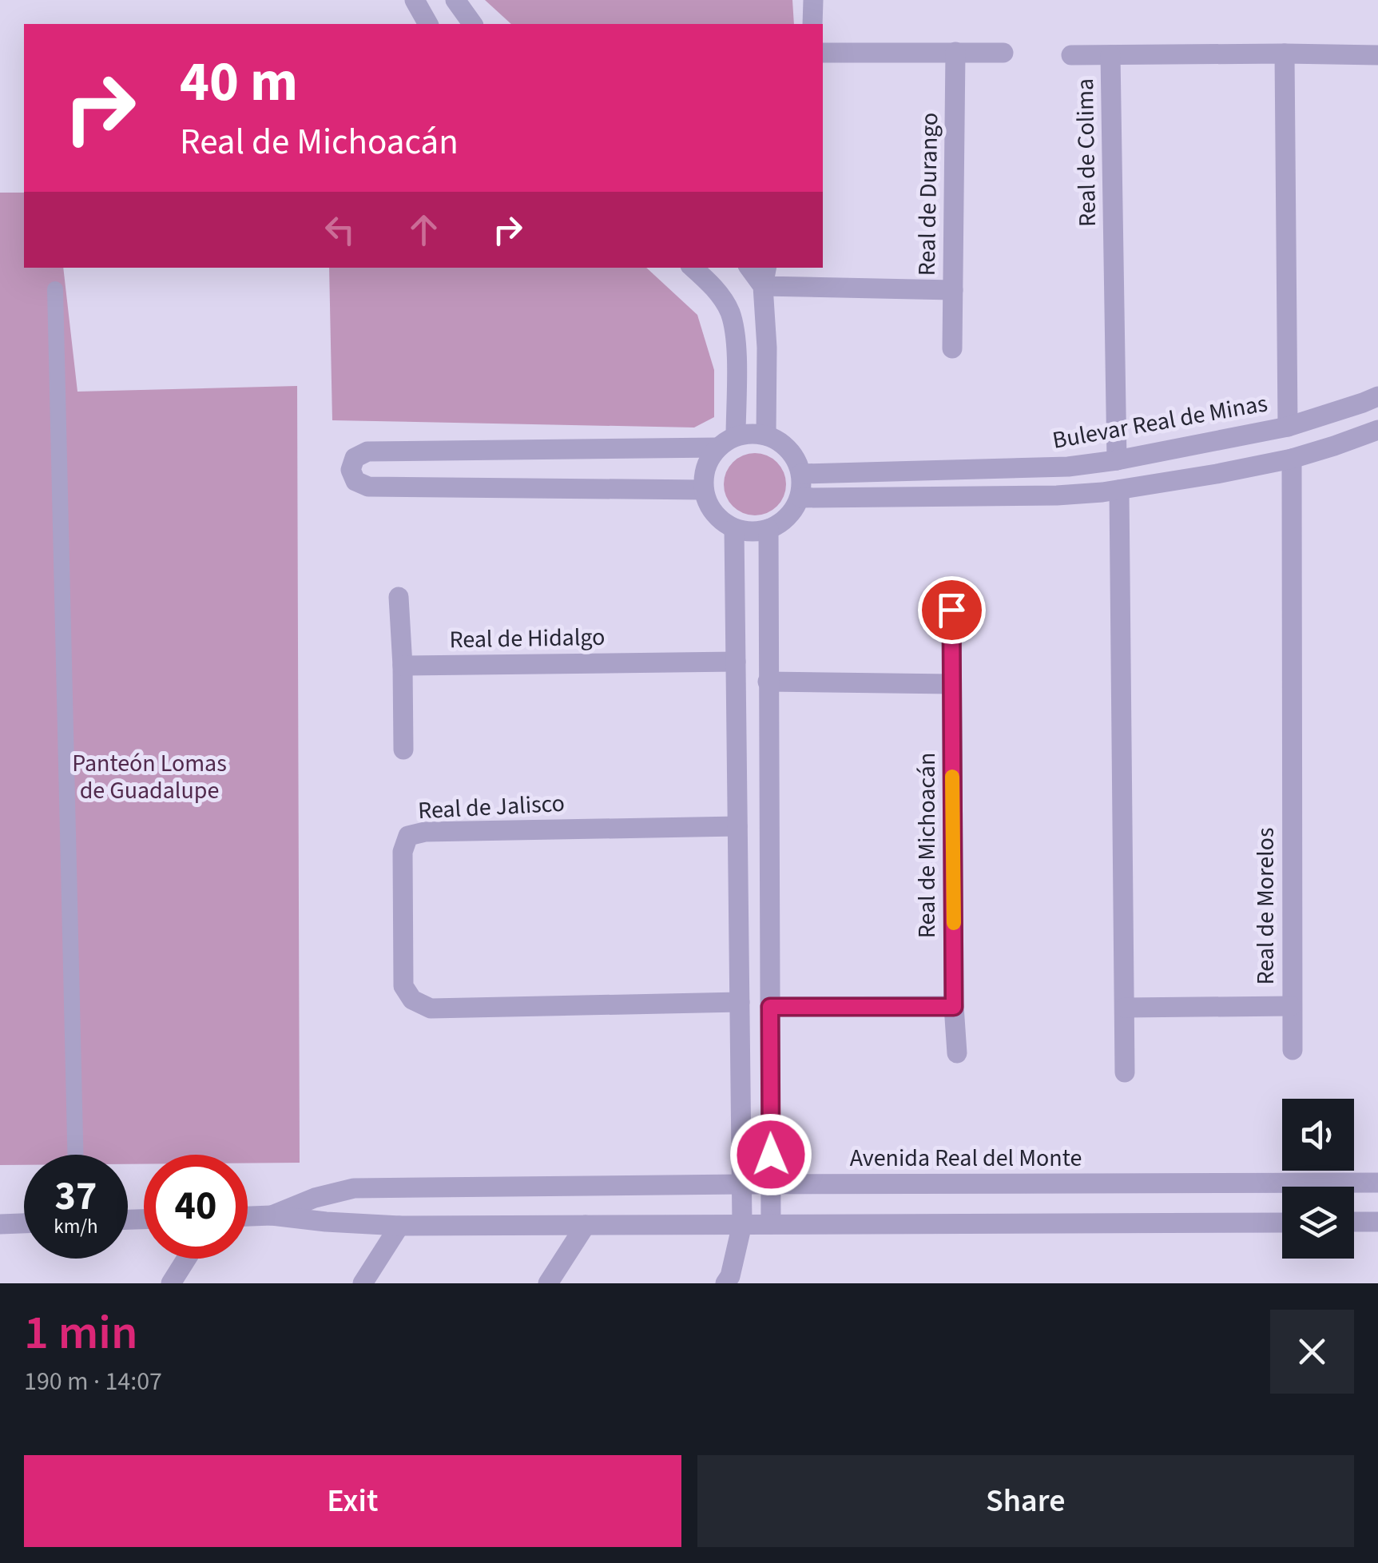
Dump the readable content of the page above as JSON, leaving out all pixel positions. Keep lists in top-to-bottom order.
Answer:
{
  "streets": {
    "street": [
      "Real de Colima",
      "Real de Durango",
      "Bulevar Real de Minas",
      "Real de Hidalgo",
      "Real de Jalisco",
      "Real de Michoacán",
      "Real de Morelos",
      "Avenida Real del Monte"
    ]
  },
  "crossings": [
    ["Real de Colima", "Bulevar Real de Minas"]
  ],
  "parks": ["Panteón Lomas de Guadalupe"],
  "page": {
    "turn": ["40 m", "Real de Michoacán"],
    "speed": "37 km/h",
    "limit": "40",
    "heading": ["1 min", "190 m · 14:07"],
    "buttons": ["Exit", "Share"]
  }
}
